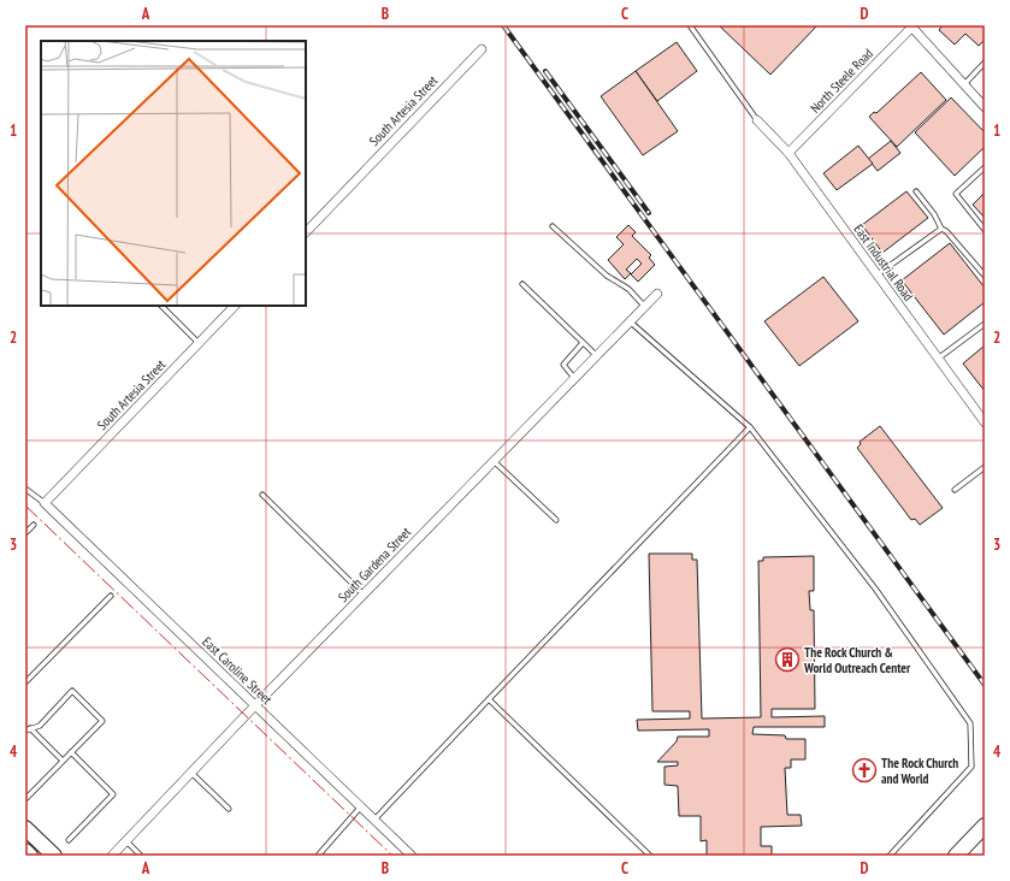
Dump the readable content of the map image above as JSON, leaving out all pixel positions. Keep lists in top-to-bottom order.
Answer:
{
  "streets": {
    "street": [
      "North Steele Road",
      "South Artesia Street",
      "East Industrial Road",
      "South Gardena Street",
      "East Caroline Street"
    ]
  },
  "crossings": [
    ["North Steele Road", "East Industrial Road"],
    ["South Artesia Street", "East Caroline Street"],
    ["South Gardena Street", "East Caroline Street"]
  ],
  "places": {
    "building": ["The Rock Church & World Outreach Center"],
    "church": ["The Rock Church and World"]
  },
  "grid": {
    "columns": [
      "A",
      "B",
      "C",
      "D"
    ],
    "rows": [
      "1",
      "2",
      "3",
      "4"
    ]
  }
}
